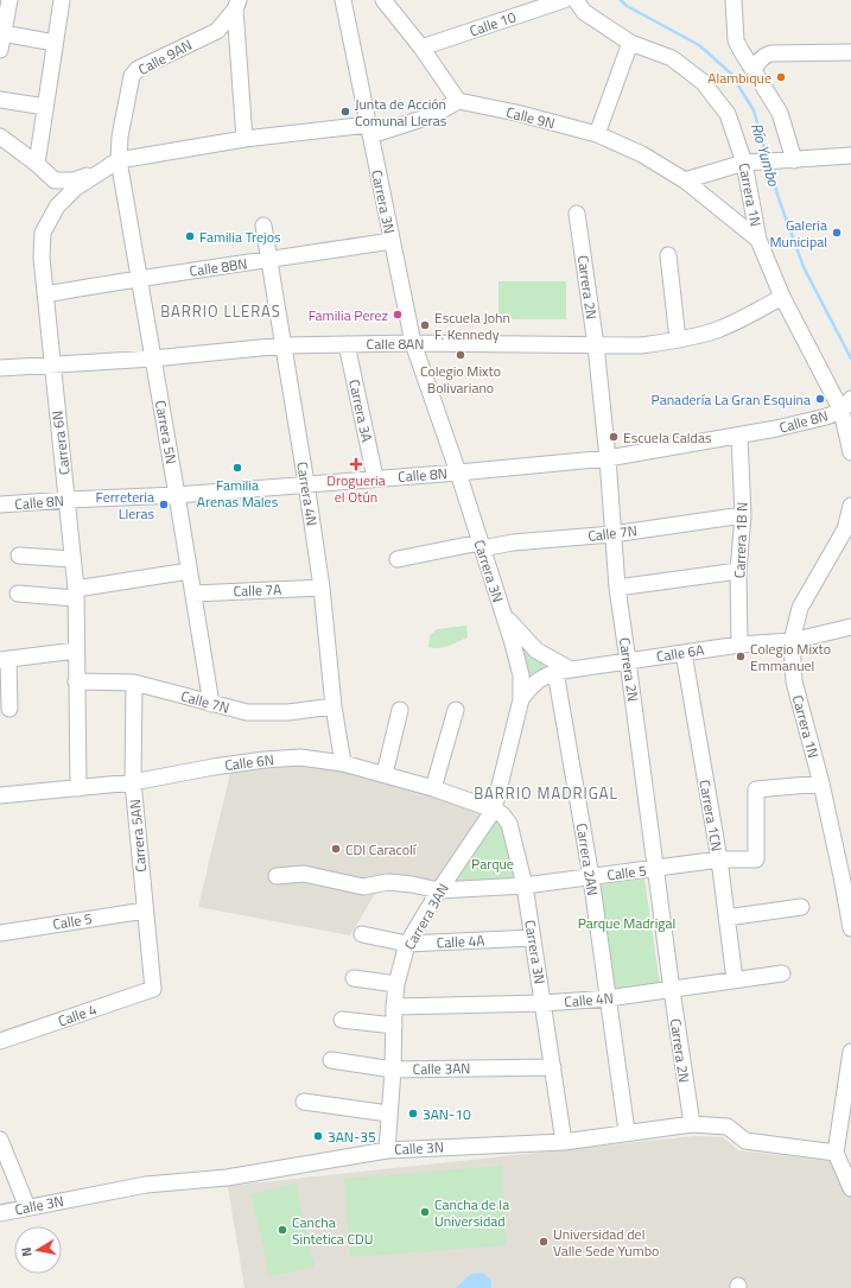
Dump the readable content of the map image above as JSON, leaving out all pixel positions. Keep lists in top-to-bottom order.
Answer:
{
  "streets": {
    "street": [
      "Calle 10",
      "Calle 9AN",
      "Calle 9N",
      "Carrera 1N",
      "Carrera 3N",
      "Calle 8BN",
      "Carrera 2N",
      "Calle 8AN",
      "Carrera 3A",
      "Calle 8N",
      "Carrera 5N",
      "Carrera 6N",
      "Carrera 4N",
      "Calle 7N",
      "Carrera 1B N",
      "Calle 7A",
      "Calle 6A",
      "Calle 6N",
      "Carrera 1CN",
      "Carrera 5AN",
      "Carrera 2AN",
      "Calle 5",
      "Carrera 3AN",
      "Calle 4A",
      "Calle 4N",
      "Calle 4",
      "Calle 3AN",
      "Calle 3N"
    ]
  },
  "crossings": [
    ["Calle 9AN", "Carrera 5N"],
    ["Calle 9AN", "Carrera 6N"],
    ["Calle 9N", "Carrera 1N"],
    ["Carrera 1N", "Calle 8AN"],
    ["Carrera 1N", "Calle 8N"],
    ["Carrera 1N", "Calle 6A"],
    ["Carrera 1N", "Calle 5"],
    ["Carrera 3N", "Calle 8BN"],
    ["Carrera 3N", "Calle 8AN"],
    ["Carrera 3N", "Calle 8N"],
    ["Carrera 3N", "Calle 7N"],
    ["Carrera 3N", "Calle 6A"],
    ["Carrera 3N", "Calle 6N"],
    ["Carrera 3N", "Calle 5"],
    ["Carrera 3N", "Carrera 3AN"],
    ["Carrera 3N", "Calle 4A"],
    ["Carrera 3N", "Calle 4N"],
    ["Carrera 3N", "Calle 3AN"],
    ["Carrera 3N", "Calle 3N"],
    ["Calle 8BN", "Carrera 5N"],
    ["Calle 8BN", "Carrera 6N"],
    ["Calle 8BN", "Carrera 4N"],
    ["Carrera 2N", "Calle 8AN"],
    ["Carrera 2N", "Calle 8N"],
    ["Carrera 2N", "Calle 7N"],
    ["Carrera 2N", "Calle 6A"],
    ["Carrera 2N", "Calle 5"],
    ["Carrera 2N", "Calle 4N"],
    ["Carrera 2N", "Calle 3N"],
    ["Calle 8AN", "Carrera 3A"],
    ["Calle 8AN", "Carrera 5N"],
    ["Calle 8AN", "Carrera 6N"],
    ["Calle 8AN", "Carrera 4N"],
    ["Carrera 3A", "Calle 8N"],
    ["Calle 8N", "Carrera 5N"],
    ["Calle 8N", "Carrera 6N"],
    ["Calle 8N", "Carrera 4N"],
    ["Calle 8N", "Carrera 1B N"],
    ["Carrera 5N", "Carrera 6N"],
    ["Carrera 5N", "Calle 7N"],
    ["Carrera 5N", "Calle 7A"],
    ["Carrera 6N", "Calle 7N"],
    ["Carrera 6N", "Calle 6N"],
    ["Carrera 4N", "Calle 7N"],
    ["Carrera 4N", "Calle 7A"],
    ["Carrera 4N", "Calle 6N"],
    ["Calle 7N", "Carrera 1B N"],
    ["Calle 7N", "Carrera 5AN"],
    ["Carrera 1B N", "Calle 6A"],
    ["Calle 6A", "Carrera 1CN"],
    ["Calle 6A", "Carrera 2AN"],
    ["Calle 6N", "Carrera 5AN"],
    ["Calle 6N", "Carrera 3AN"],
    ["Carrera 1CN", "Calle 5"],
    ["Carrera 1CN", "Calle 4N"],
    ["Carrera 5AN", "Calle 5"],
    ["Carrera 5AN", "Calle 4"],
    ["Carrera 2AN", "Calle 5"],
    ["Carrera 2AN", "Calle 4N"],
    ["Carrera 2AN", "Calle 3N"],
    ["Calle 5", "Carrera 3AN"],
    ["Carrera 3AN", "Calle 4A"],
    ["Carrera 3AN", "Calle 4N"],
    ["Carrera 3AN", "Calle 3AN"],
    ["Carrera 3AN", "Calle 3N"]
  ],
  "districts": ["BARRIO LLERAS", "BARRIO MADRIGAL"],
  "water": ["Río Yumbo"],
  "parks": ["Parque", "Parque Madrigal"],
  "places": {
    "other": [
      "Alambique",
      "Junta de Acción Comunal Lleras",
      "Galeria Municipal",
      "Familia Trejos",
      "Familia Perez",
      "Escuela John F. Kennedy",
      "Colegio Mixto Bolivariano",
      "Panadería La Gran Esquina",
      "Escuela Caldas",
      "Familia Arenas Males",
      "Ferreteria Lleras",
      "Colegio Mixto Emmanuel",
      "CDI Caracolí",
      "3AN-10",
      "3AN-35",
      "Cancha de la Universidad",
      "Cancha Sintetica CDU",
      "Universidad del Valle Sede Yumbo"
    ],
    "health": ["Drogueria el Otún"]
  },
  "north": "left"
}
